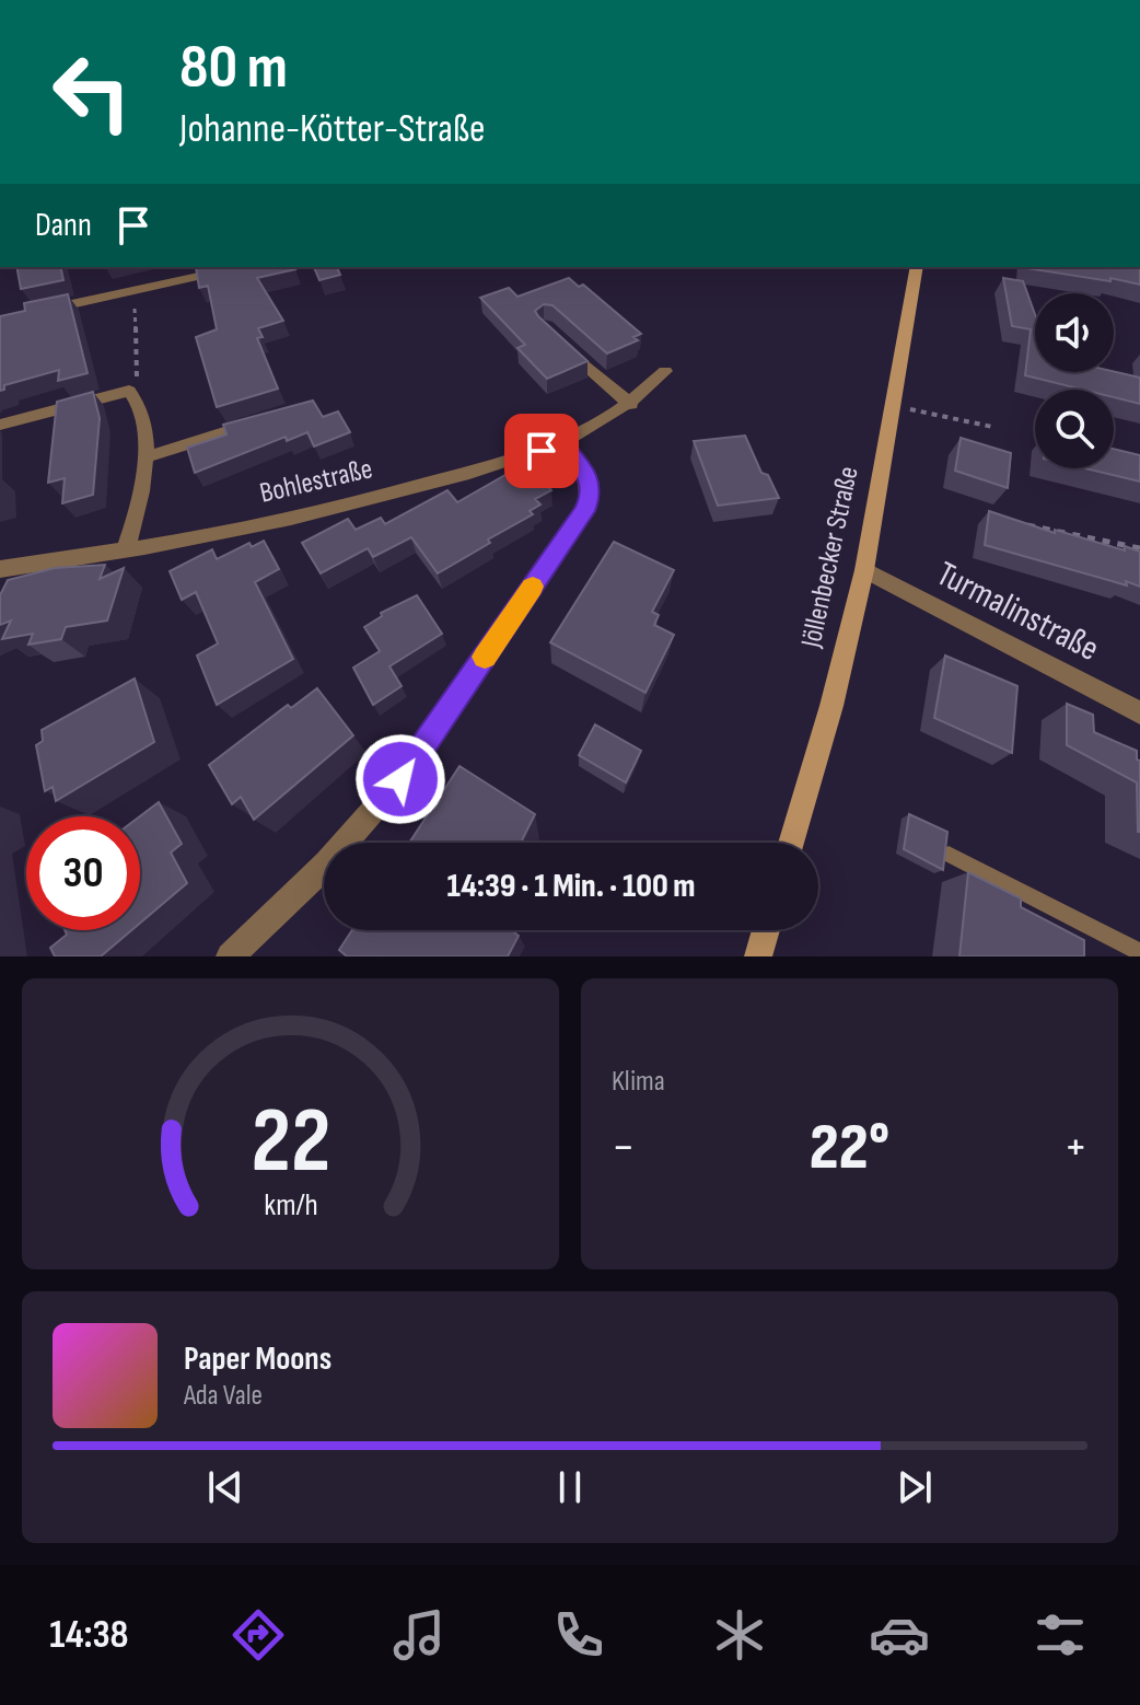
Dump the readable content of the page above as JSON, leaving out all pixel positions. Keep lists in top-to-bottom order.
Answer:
{
  "streets": {
    "main road": ["Jöllenbecker Straße"],
    "street": ["Bohlestraße", "Turmalinstraße"]
  },
  "crossings": [
    ["Jöllenbecker Straße", "Turmalinstraße"]
  ],
  "page": {
    "turn": ["80 m", "Johanne-Kötter-Straße"],
    "then": "Dann",
    "limit": "30",
    "trip": "14:39 · 1 Min. · 100 m",
    "tile": "Klima",
    "heat": ["−", "22°", "+"],
    "song": ["Paper Moons", "Ada Vale"],
    "tabs": "14:38",
    "gauge": ["22", "km/h"]
  }
}
